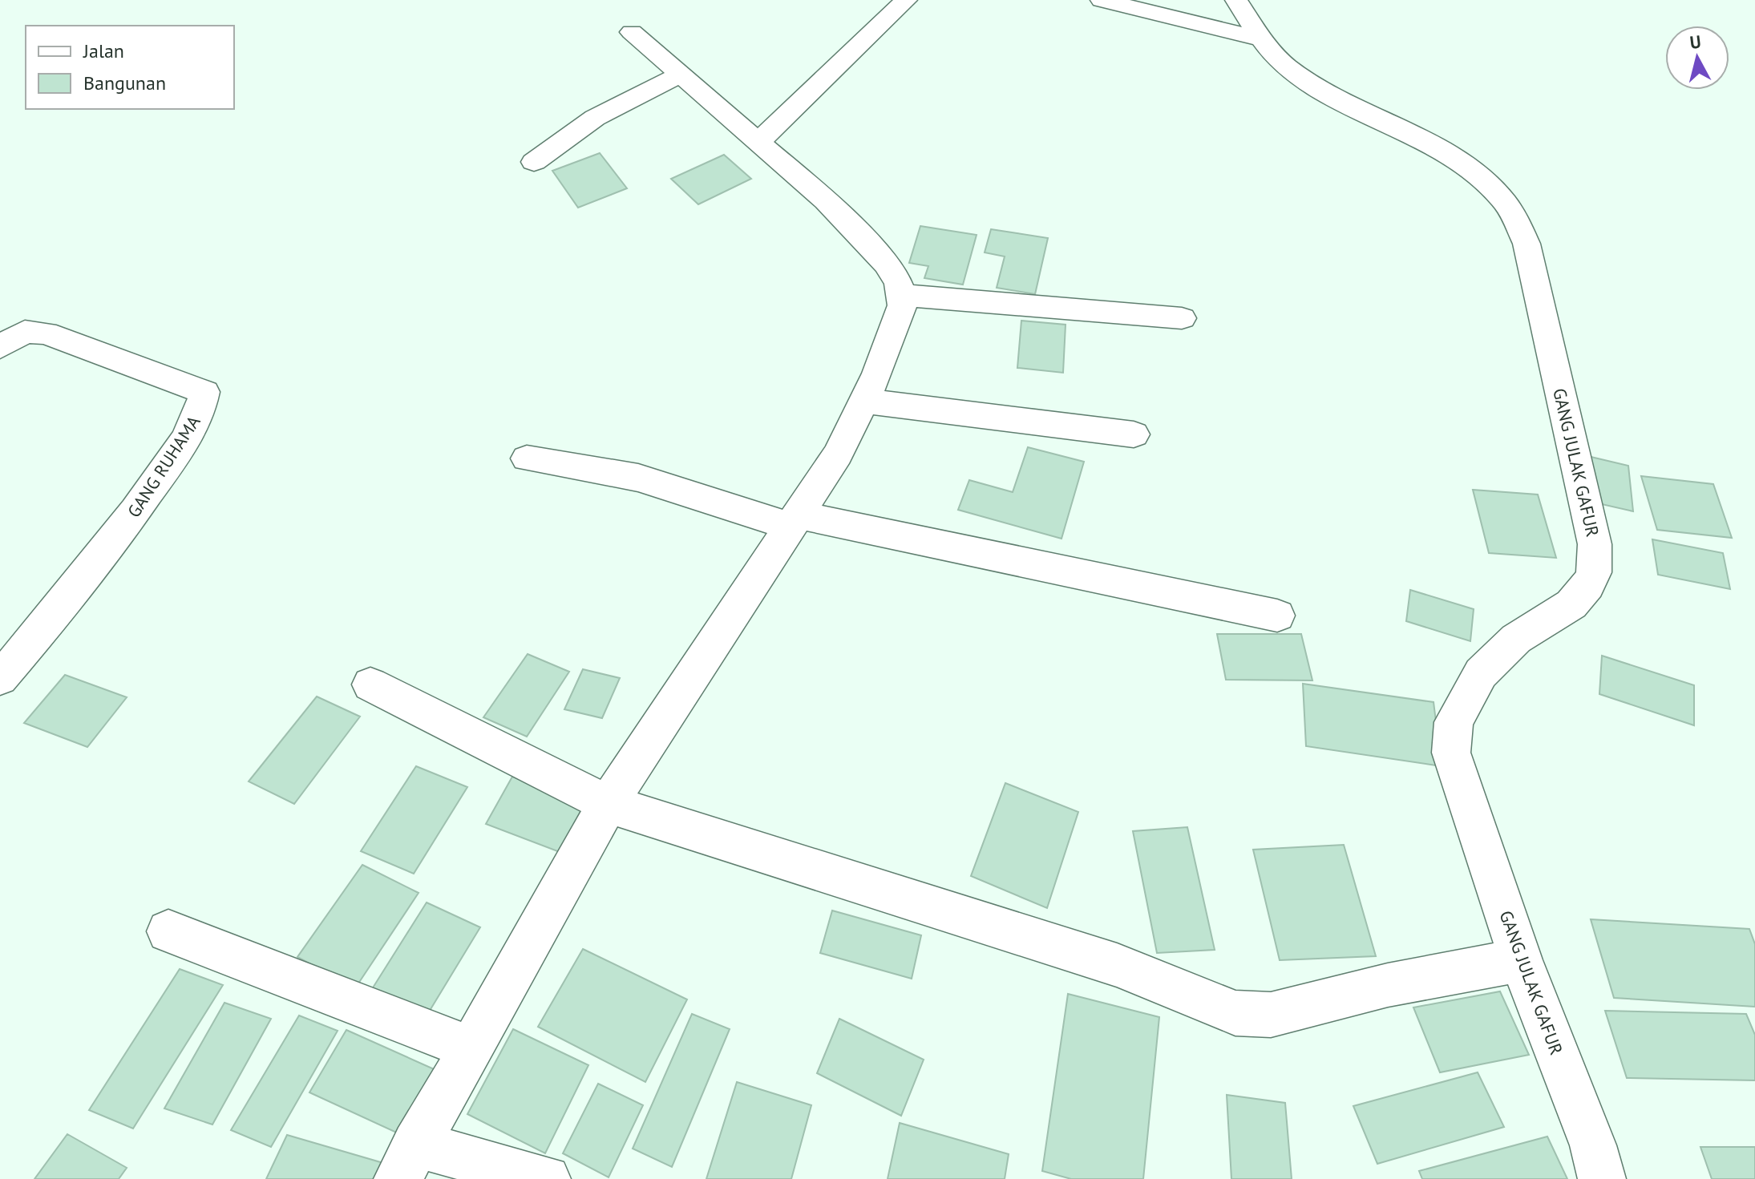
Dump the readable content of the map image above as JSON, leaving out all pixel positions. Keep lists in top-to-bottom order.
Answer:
{
  "streets": {
    "street": ["GANG JULAK GAFUR", "GANG RUHAMA"]
  },
  "legend": ["Jalan", "Bangunan"],
  "north": "top"
}
